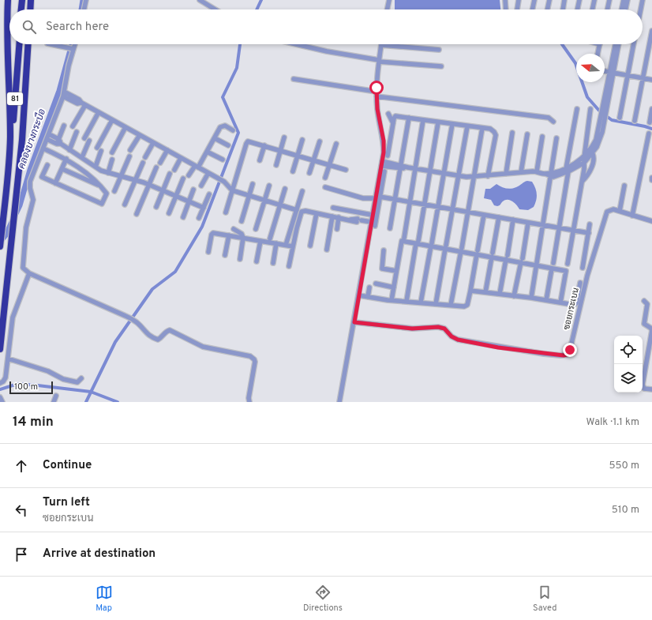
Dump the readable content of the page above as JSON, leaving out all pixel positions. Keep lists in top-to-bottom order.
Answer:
{
  "streets": {
    "highway": ["81"],
    "street": ["ซอยกระเบน"]
  },
  "water": ["คลองบางกระบือ"],
  "scale_bar": "100 m",
  "north": "left",
  "page": {
    "search": "Search here",
    "scale": "100 m",
    "heading": ["14 min", "Walk · 1.1 km"],
    "list": [
      ["Continue", "550 m"],
      ["Turn left", "ซอยกระเบน", "510 m"],
      "Arrive at destination"
    ],
    "nav": ["Map", "Directions", "Saved"]
  }
}
